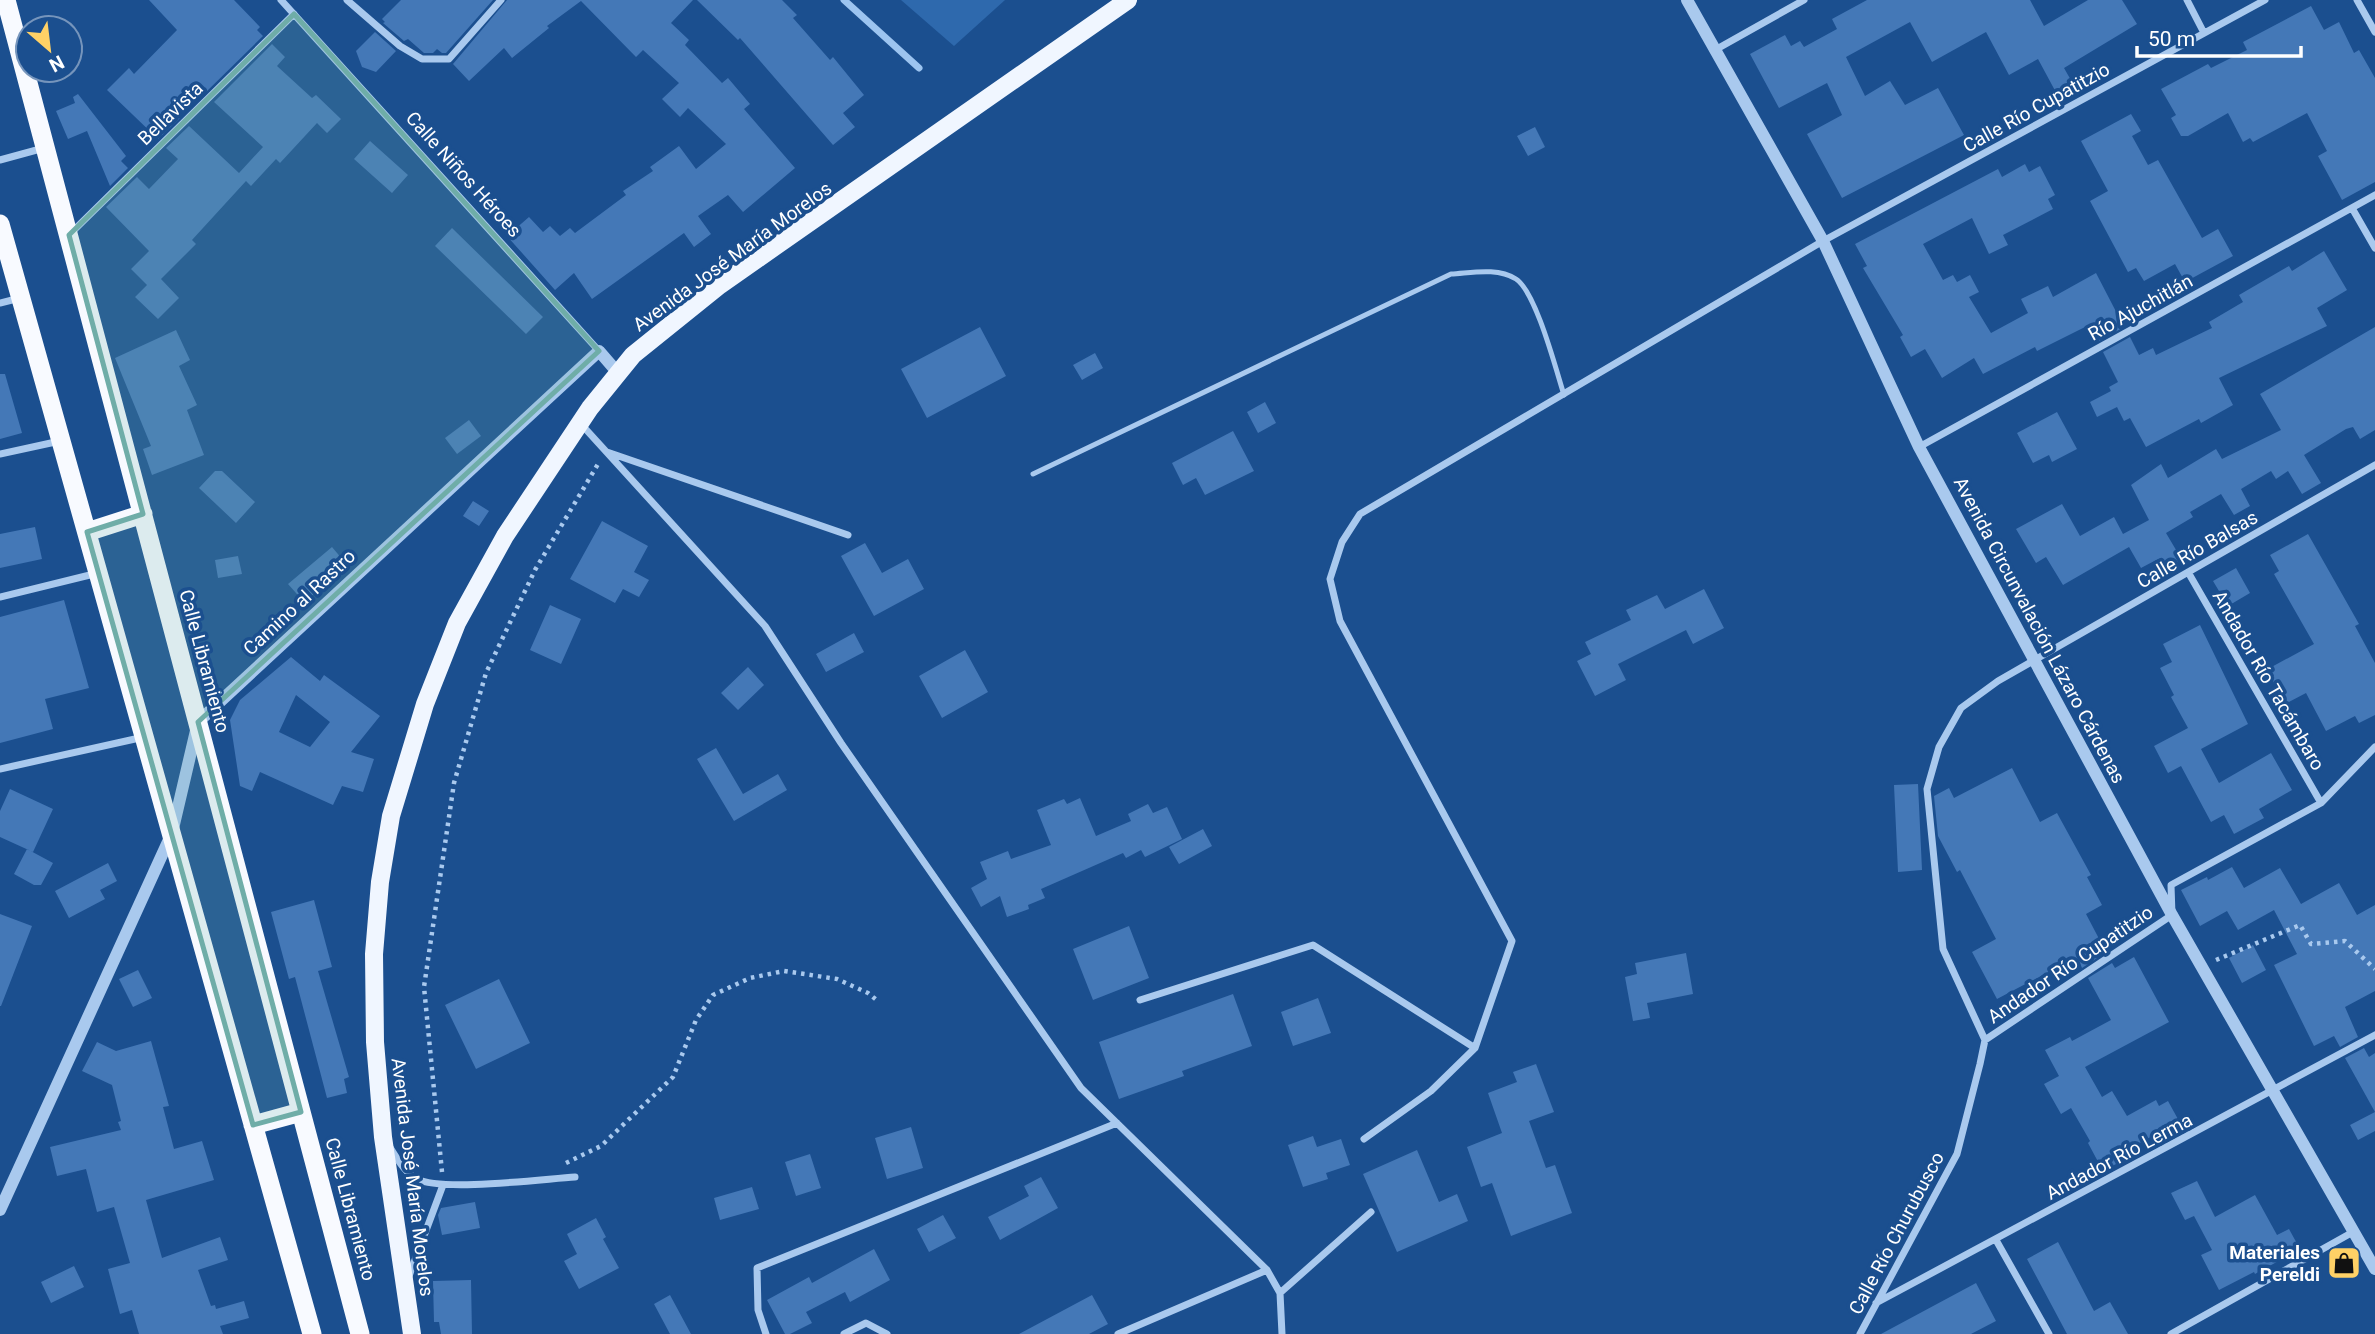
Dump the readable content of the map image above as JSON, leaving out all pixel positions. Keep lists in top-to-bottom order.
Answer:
{
  "streets": {
    "highway": ["Calle Libramiento"],
    "main road": ["Avenida José María Morelos"],
    "street": [
      "Calle Río Cupatitzio",
      "Bellavista",
      "Calle Niños Héroes",
      "Río Ajuchitlán",
      "Calle Río Balsas",
      "Camino al Rastro",
      "Avenida Circunvalación Lázaro Cárdenas",
      "Andador Río Tacámbaro",
      "Andador Río Cupatitzio",
      "Andador Río Lerma",
      "Calle Río Churubusco"
    ]
  },
  "crossings": [
    ["Calle Río Cupatitzio", "Avenida Circunvalación Lázaro Cárdenas"],
    ["Bellavista", "Calle Niños Héroes"],
    ["Bellavista", "Calle Libramiento"],
    ["Calle Niños Héroes", "Avenida José María Morelos"],
    ["Calle Niños Héroes", "Camino al Rastro"],
    ["Río Ajuchitlán", "Avenida Circunvalación Lázaro Cárdenas"],
    ["Calle Río Balsas", "Avenida Circunvalación Lázaro Cárdenas"],
    ["Calle Río Balsas", "Andador Río Tacámbaro"],
    ["Camino al Rastro", "Calle Libramiento"],
    ["Avenida Circunvalación Lázaro Cárdenas", "Andador Río Cupatitzio"],
    ["Avenida Circunvalación Lázaro Cárdenas", "Andador Río Lerma"],
    ["Andador Río Cupatitzio", "Calle Río Churubusco"],
    ["Andador Río Lerma", "Calle Río Churubusco"]
  ],
  "places": {
    "shop": ["Materiales Pereldi"]
  },
  "scale_bar": "50 m",
  "north": "bottom right"
}
